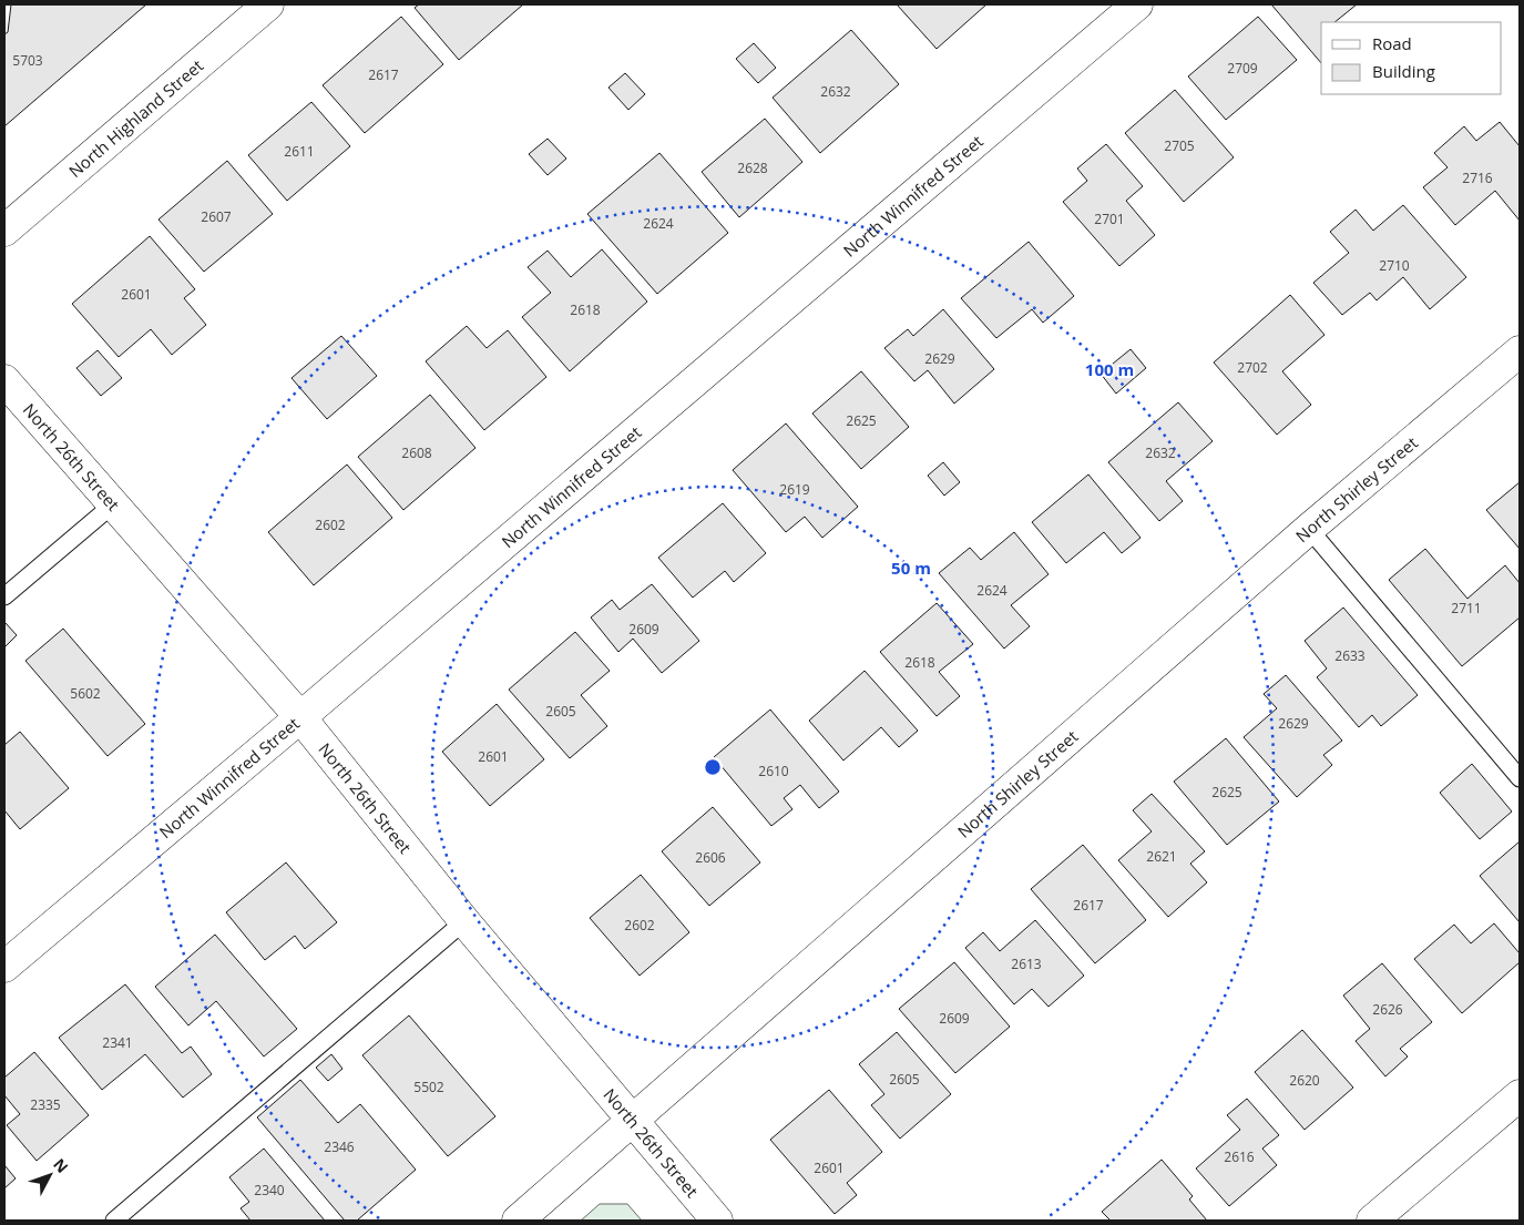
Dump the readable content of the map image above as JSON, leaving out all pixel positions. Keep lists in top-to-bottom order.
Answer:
{
  "streets": {
    "street": [
      "North Highland Street",
      "North Winnifred Street",
      "North 26th Street",
      "North Shirley Street"
    ]
  },
  "crossings": [
    ["North Winnifred Street", "North 26th Street"],
    ["North 26th Street", "North Shirley Street"]
  ],
  "house_numbers": [
    "5703",
    "2709",
    "2617",
    "2632",
    "2705",
    "2611",
    "2628",
    "2716",
    "2607",
    "2701",
    "2624",
    "2710",
    "2601",
    "2618",
    "2629",
    "2702",
    "2625",
    "2608",
    "2632",
    "2619",
    "2602",
    "2624",
    "2711",
    "2609",
    "2633",
    "2618",
    "5602",
    "2605",
    "2629",
    "2601",
    "2610",
    "2625",
    "2621",
    "2606",
    "2617",
    "2602",
    "2613",
    "2626",
    "2609",
    "2341",
    "2605",
    "2620",
    "5502",
    "2335",
    "2346",
    "2616",
    "2601",
    "2340"
  ],
  "legend": ["Road", "Building"],
  "north": "top right",
  "rings": ["100 m", "50 m"]
}
